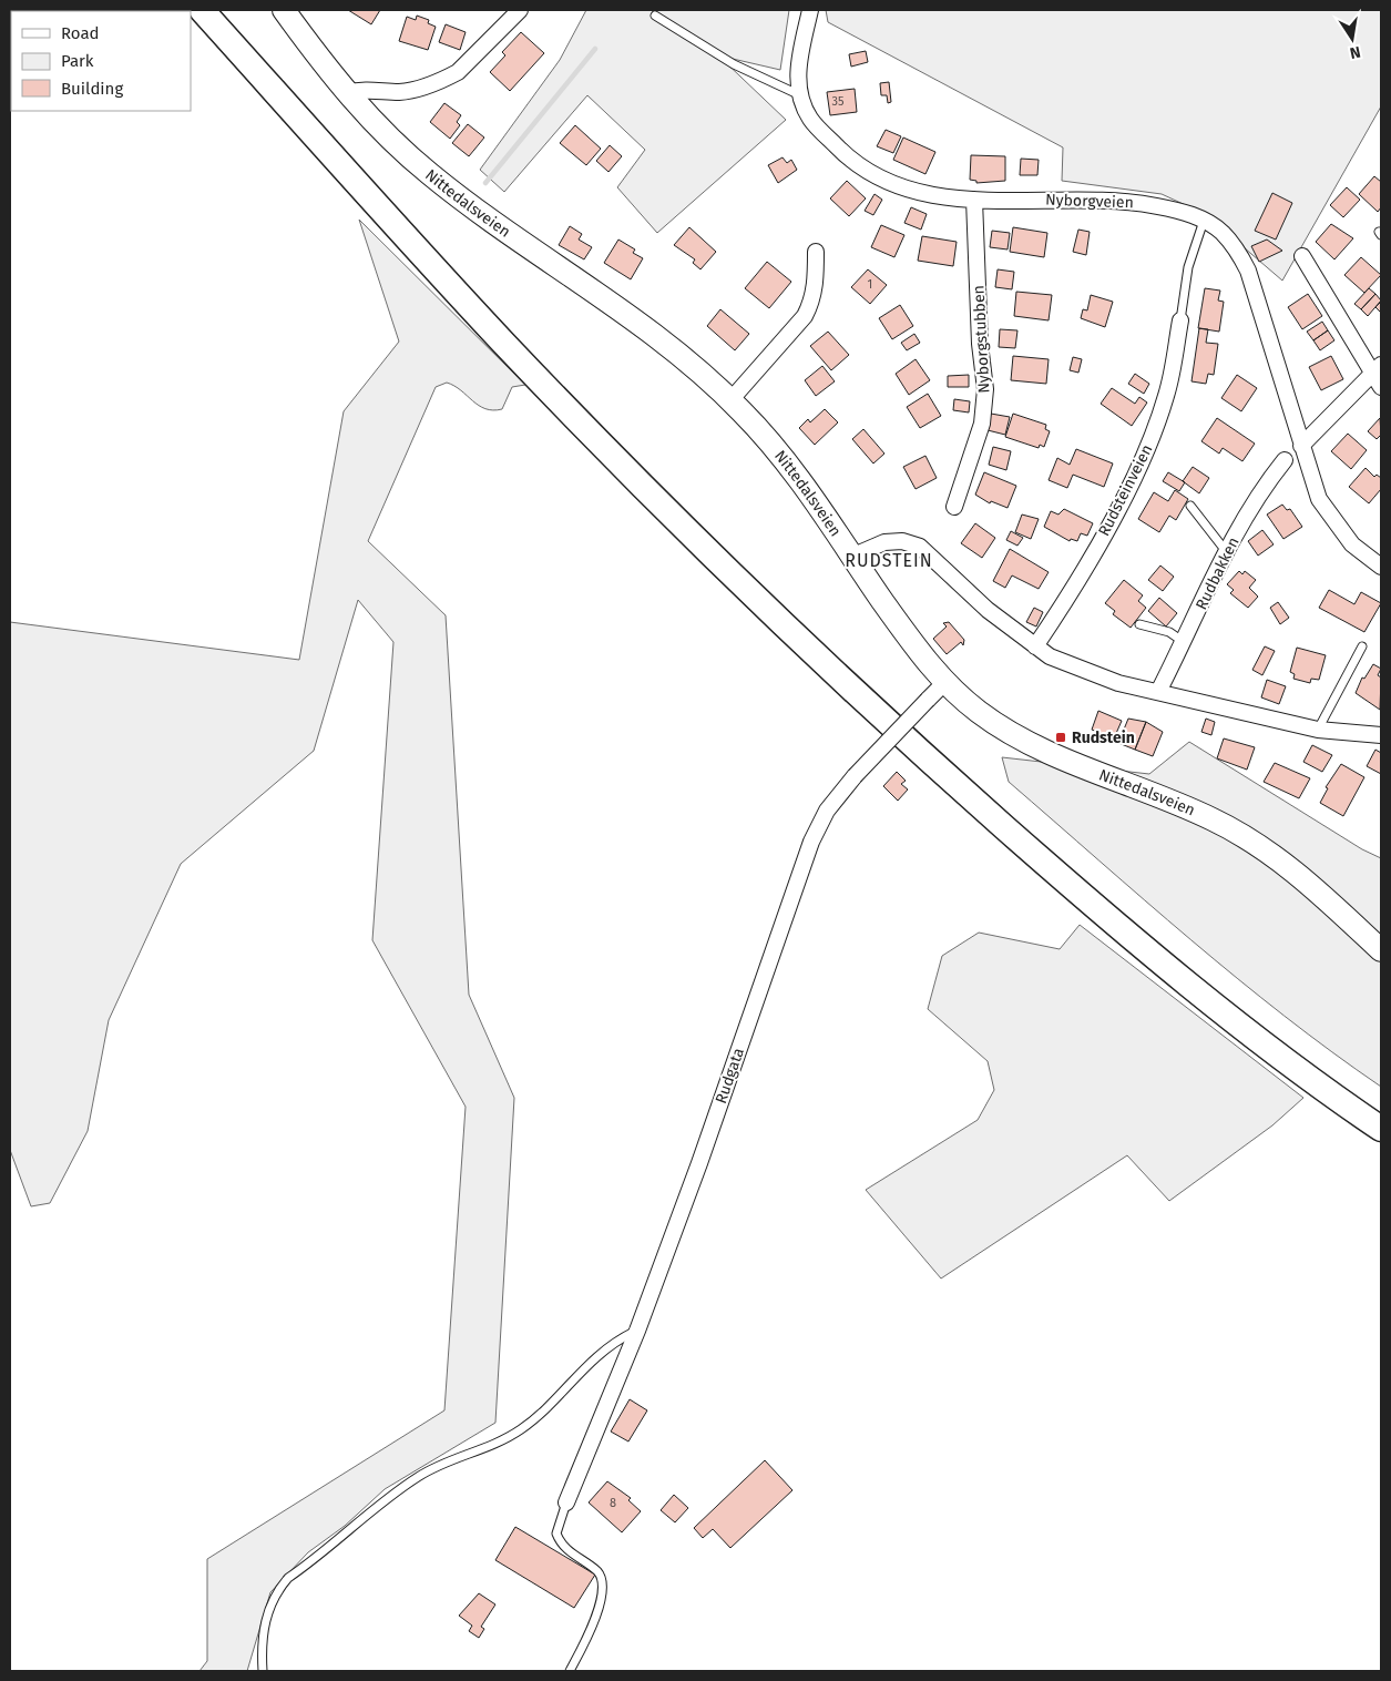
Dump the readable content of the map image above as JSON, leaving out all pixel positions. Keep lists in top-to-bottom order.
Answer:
{
  "streets": {
    "main road": ["Nittedalsveien"],
    "street": [
      "Nyborgveien",
      "Nyborgstubben",
      "Rudsteinveien",
      "Rudbakken",
      "Rudgata"
    ]
  },
  "crossings": [
    ["Nyborgveien", "Nyborgstubben"],
    ["Nittedalsveien", "Rudgata"]
  ],
  "districts": ["RUDSTEIN"],
  "places": {
    "transit": ["Rudstein"]
  },
  "house_numbers": ["35", "1", "8"],
  "legend": ["Road", "Park", "Building"],
  "north": "bottom"
}
